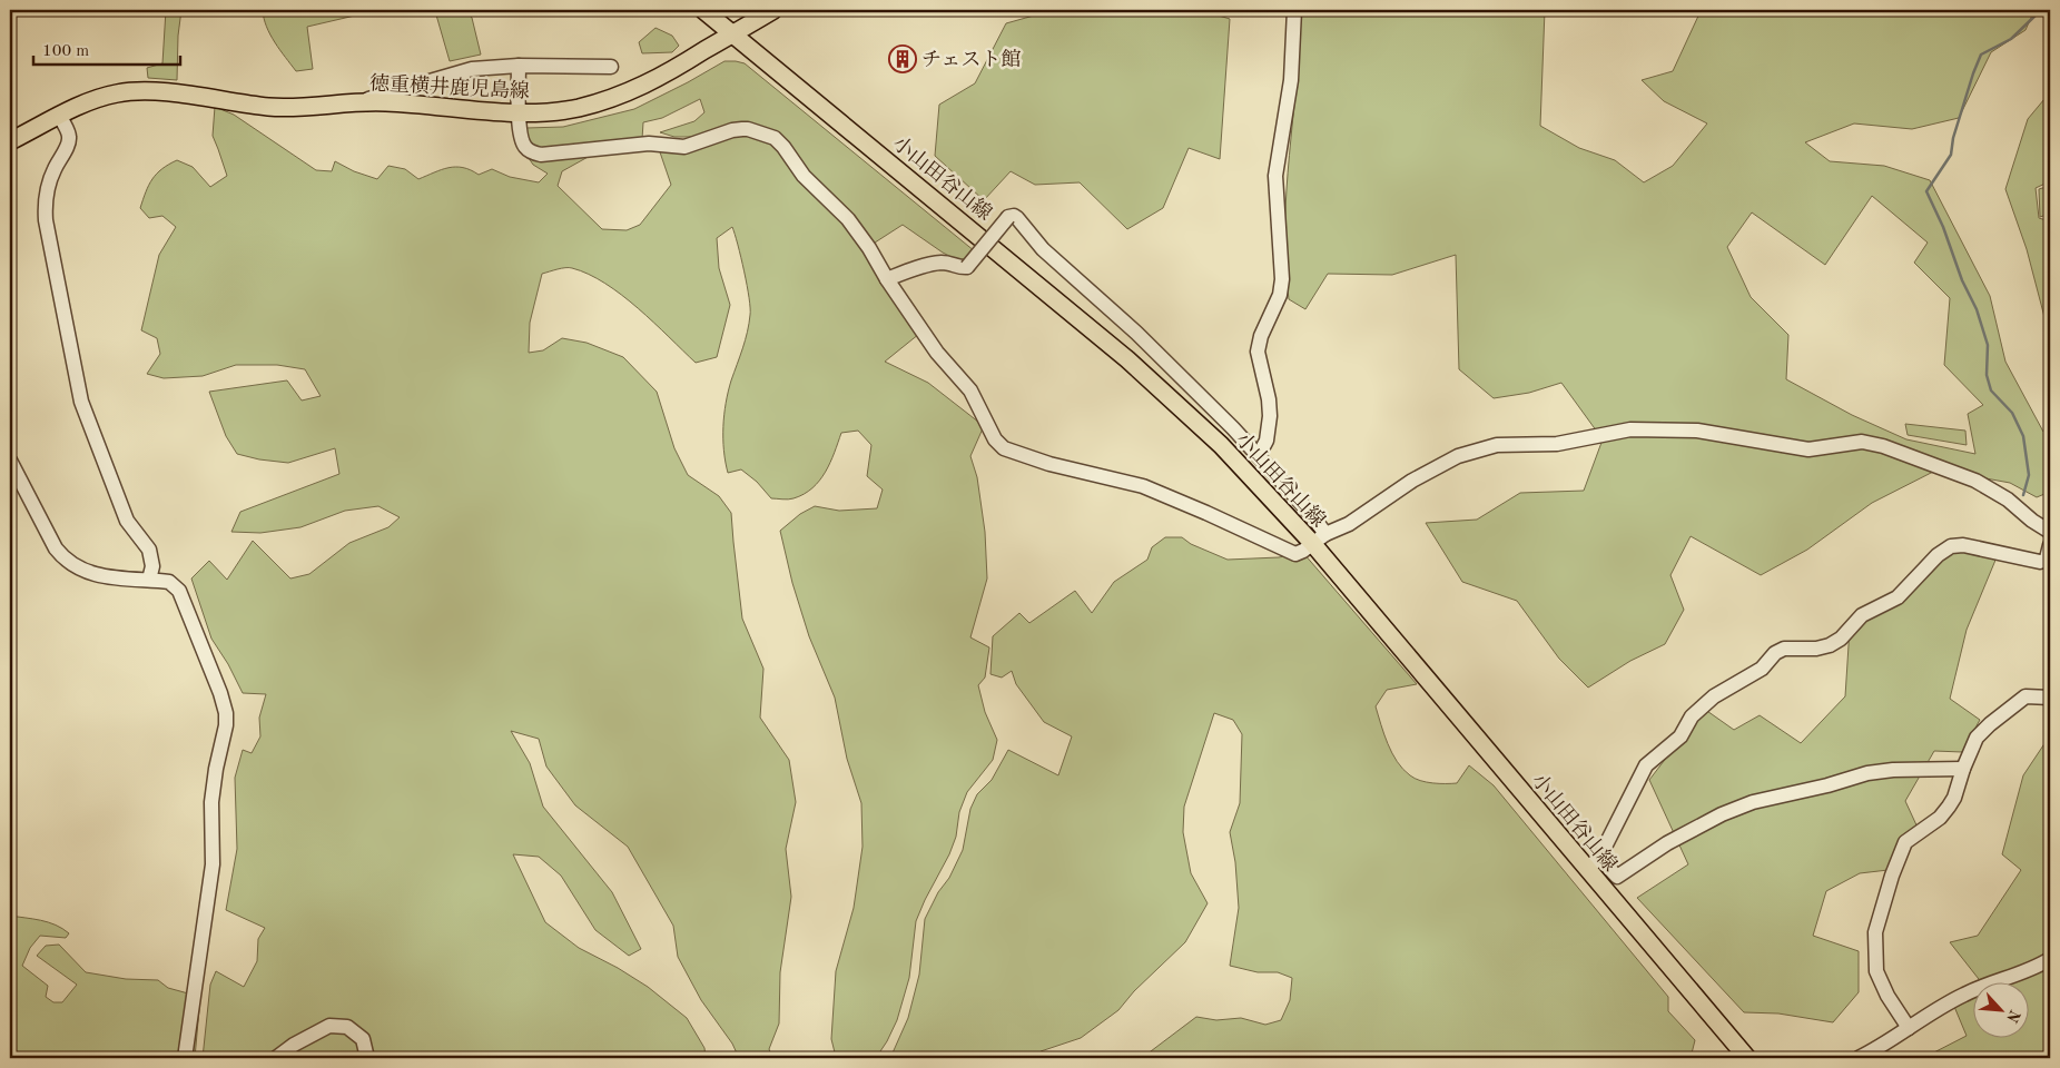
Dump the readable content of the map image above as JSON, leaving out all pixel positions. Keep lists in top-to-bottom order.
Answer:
{
  "streets": {
    "main road": ["徳重横井鹿児島線", "小山田谷山線"]
  },
  "crossings": [
    ["徳重横井鹿児島線", "小山田谷山線"]
  ],
  "places": {
    "building": ["チェスト館"]
  },
  "scale_bar": "100 m",
  "north": "bottom right"
}
